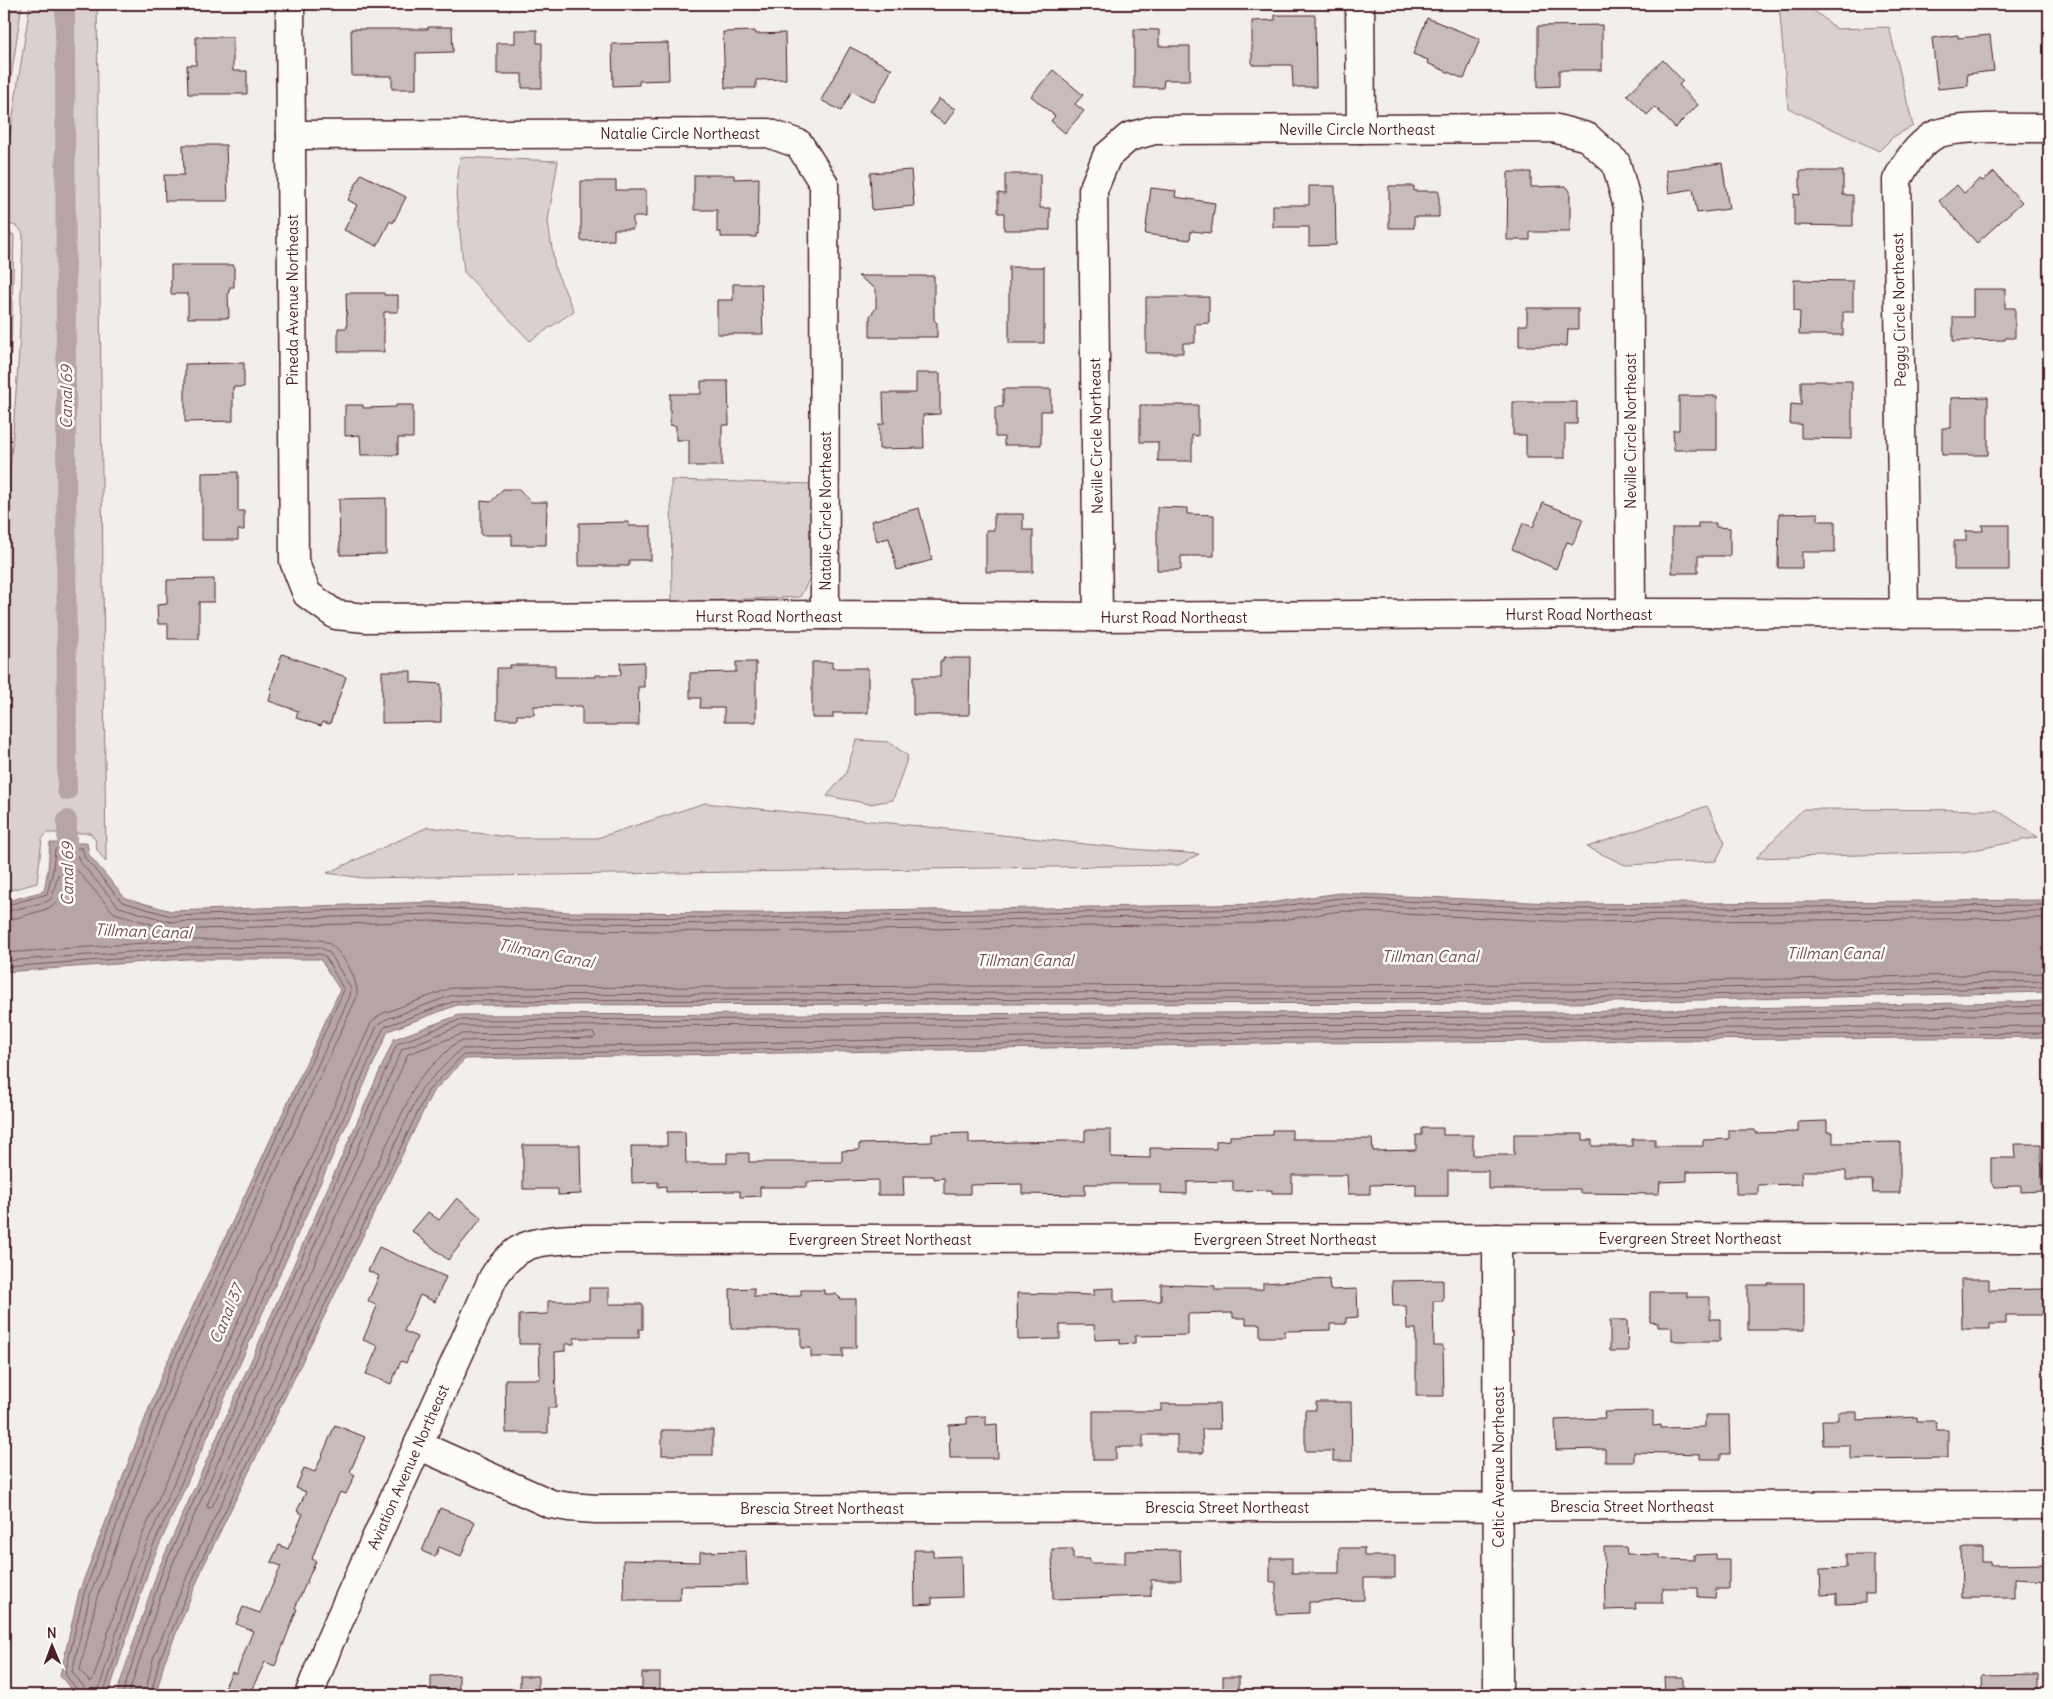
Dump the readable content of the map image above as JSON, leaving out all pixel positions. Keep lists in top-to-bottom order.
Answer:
{
  "streets": {
    "street": [
      "Neville Circle Northeast",
      "Natalie Circle Northeast",
      "Pineda Avenue Northeast",
      "Peggy Circle Northeast",
      "Hurst Road Northeast",
      "Evergreen Street Northeast",
      "Aviation Avenue Northeast",
      "Celtic Avenue Northeast",
      "Brescia Street Northeast"
    ]
  },
  "crossings": [
    ["Neville Circle Northeast", "Hurst Road Northeast"],
    ["Natalie Circle Northeast", "Pineda Avenue Northeast"],
    ["Natalie Circle Northeast", "Hurst Road Northeast"],
    ["Pineda Avenue Northeast", "Hurst Road Northeast"],
    ["Peggy Circle Northeast", "Hurst Road Northeast"],
    ["Evergreen Street Northeast", "Aviation Avenue Northeast"],
    ["Evergreen Street Northeast", "Celtic Avenue Northeast"],
    ["Aviation Avenue Northeast", "Brescia Street Northeast"],
    ["Celtic Avenue Northeast", "Brescia Street Northeast"]
  ],
  "water": ["Canal 69", "Tillman Canal", "Canal 37"],
  "north": "top"
}
